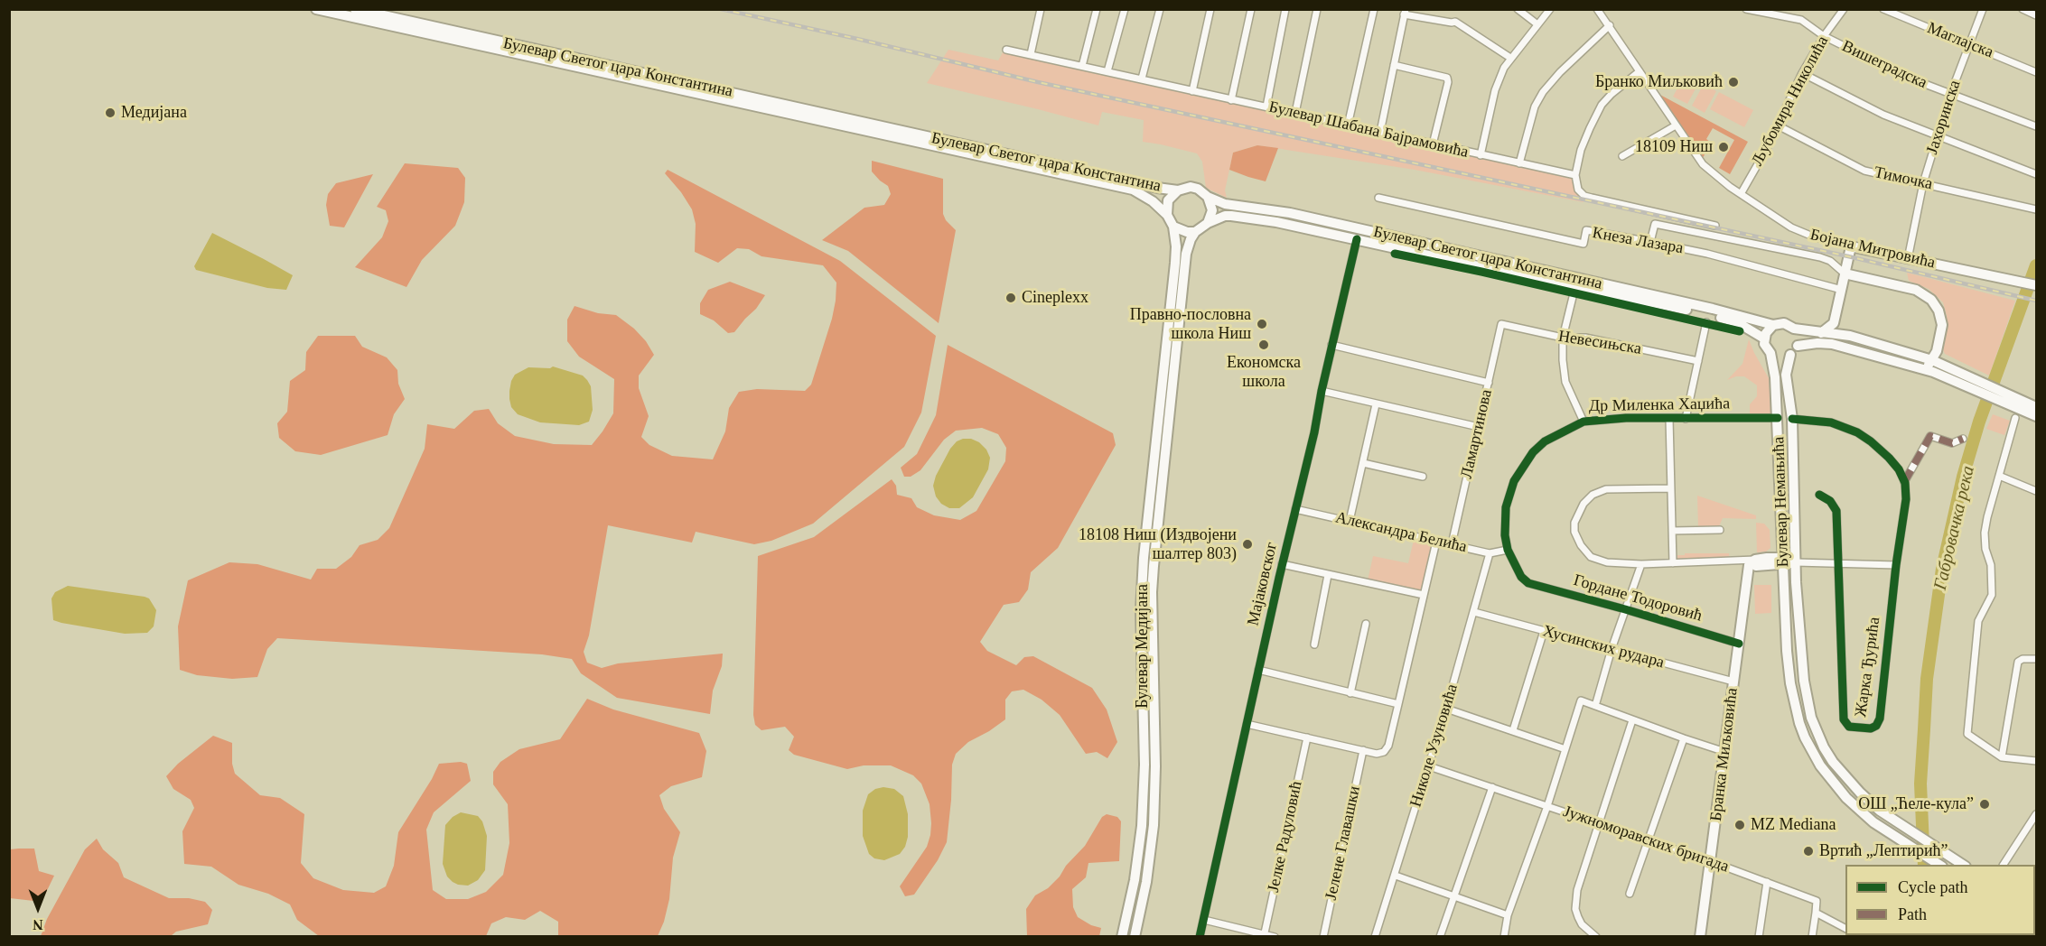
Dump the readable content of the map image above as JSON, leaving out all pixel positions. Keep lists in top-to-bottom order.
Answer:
{
  "streets": {
    "main road": [
      "Булевар Светог цара Константина",
      "Бојана Митровића",
      "Булевар Немањића",
      "Булевар Медијана",
      "Бранка Миљковића"
    ],
    "street": [
      "Маглајска",
      "Вишеградска",
      "Љубомира Николића",
      "Јахоринска",
      "Булевар Шабана Бајрамовића",
      "Тимочка",
      "Кнеза Лазара",
      "Невесињска",
      "Др Миленка Хаџића",
      "Ламартинова",
      "Александра Белића",
      "Мајаковског",
      "Гордане Тодоровић",
      "Хусинских рудара",
      "Жарка Ђурића",
      "Николе Узуновића",
      "Јелке Радуловић",
      "Јужноморавских бригада",
      "Јелене Главашки"
    ]
  },
  "crossings": [
    ["Маглајска", "Јахоринска"],
    ["Вишеградска", "Љубомира Николића"],
    ["Вишеградска", "Јахоринска"],
    ["Булевар Светог цара Константина", "Булевар Немањића"],
    ["Булевар Светог цара Константина", "Мајаковског"],
    ["Булевар Светог цара Константина", "Булевар Медијана"],
    ["Љубомира Николића", "Тимочка"],
    ["Љубомира Николића", "Бојана Митровића"],
    ["Јахоринска", "Тимочка"],
    ["Јахоринска", "Бојана Митровића"],
    ["Невесињска", "Ламартинова"],
    ["Др Миленка Хаџића", "Булевар Немањића"],
    ["Др Миленка Хаџића", "Александра Белића"],
    ["Др Миленка Хаџића", "Гордане Тодоровић"],
    ["Ламартинова", "Александра Белића"],
    ["Александра Белића", "Мајаковског"],
    ["Александра Белића", "Николе Узуновића"],
    ["Гордане Тодоровић", "Бранка Миљковића"],
    ["Хусинских рудара", "Николе Узуновића"],
    ["Хусинских рудара", "Бранка Миљковића"],
    ["Николе Узуновића", "Јужноморавских бригада"],
    ["Бранка Миљковића", "Јужноморавских бригада"]
  ],
  "water": ["Габровачка река"],
  "places": [
    "Бранко Миљковић",
    "Медијана",
    "18109 Ниш",
    "Cineplexx",
    "Правно-пословна школа Ниш",
    "Економска школа",
    "18108 Ниш (Издвојени шалтер 803)",
    "ОШ „Ћеле-кула”",
    "MZ Mediana",
    "Вртић „Лептирић”"
  ],
  "legend": ["Cycle path", "Path"],
  "north": "bottom"
}
